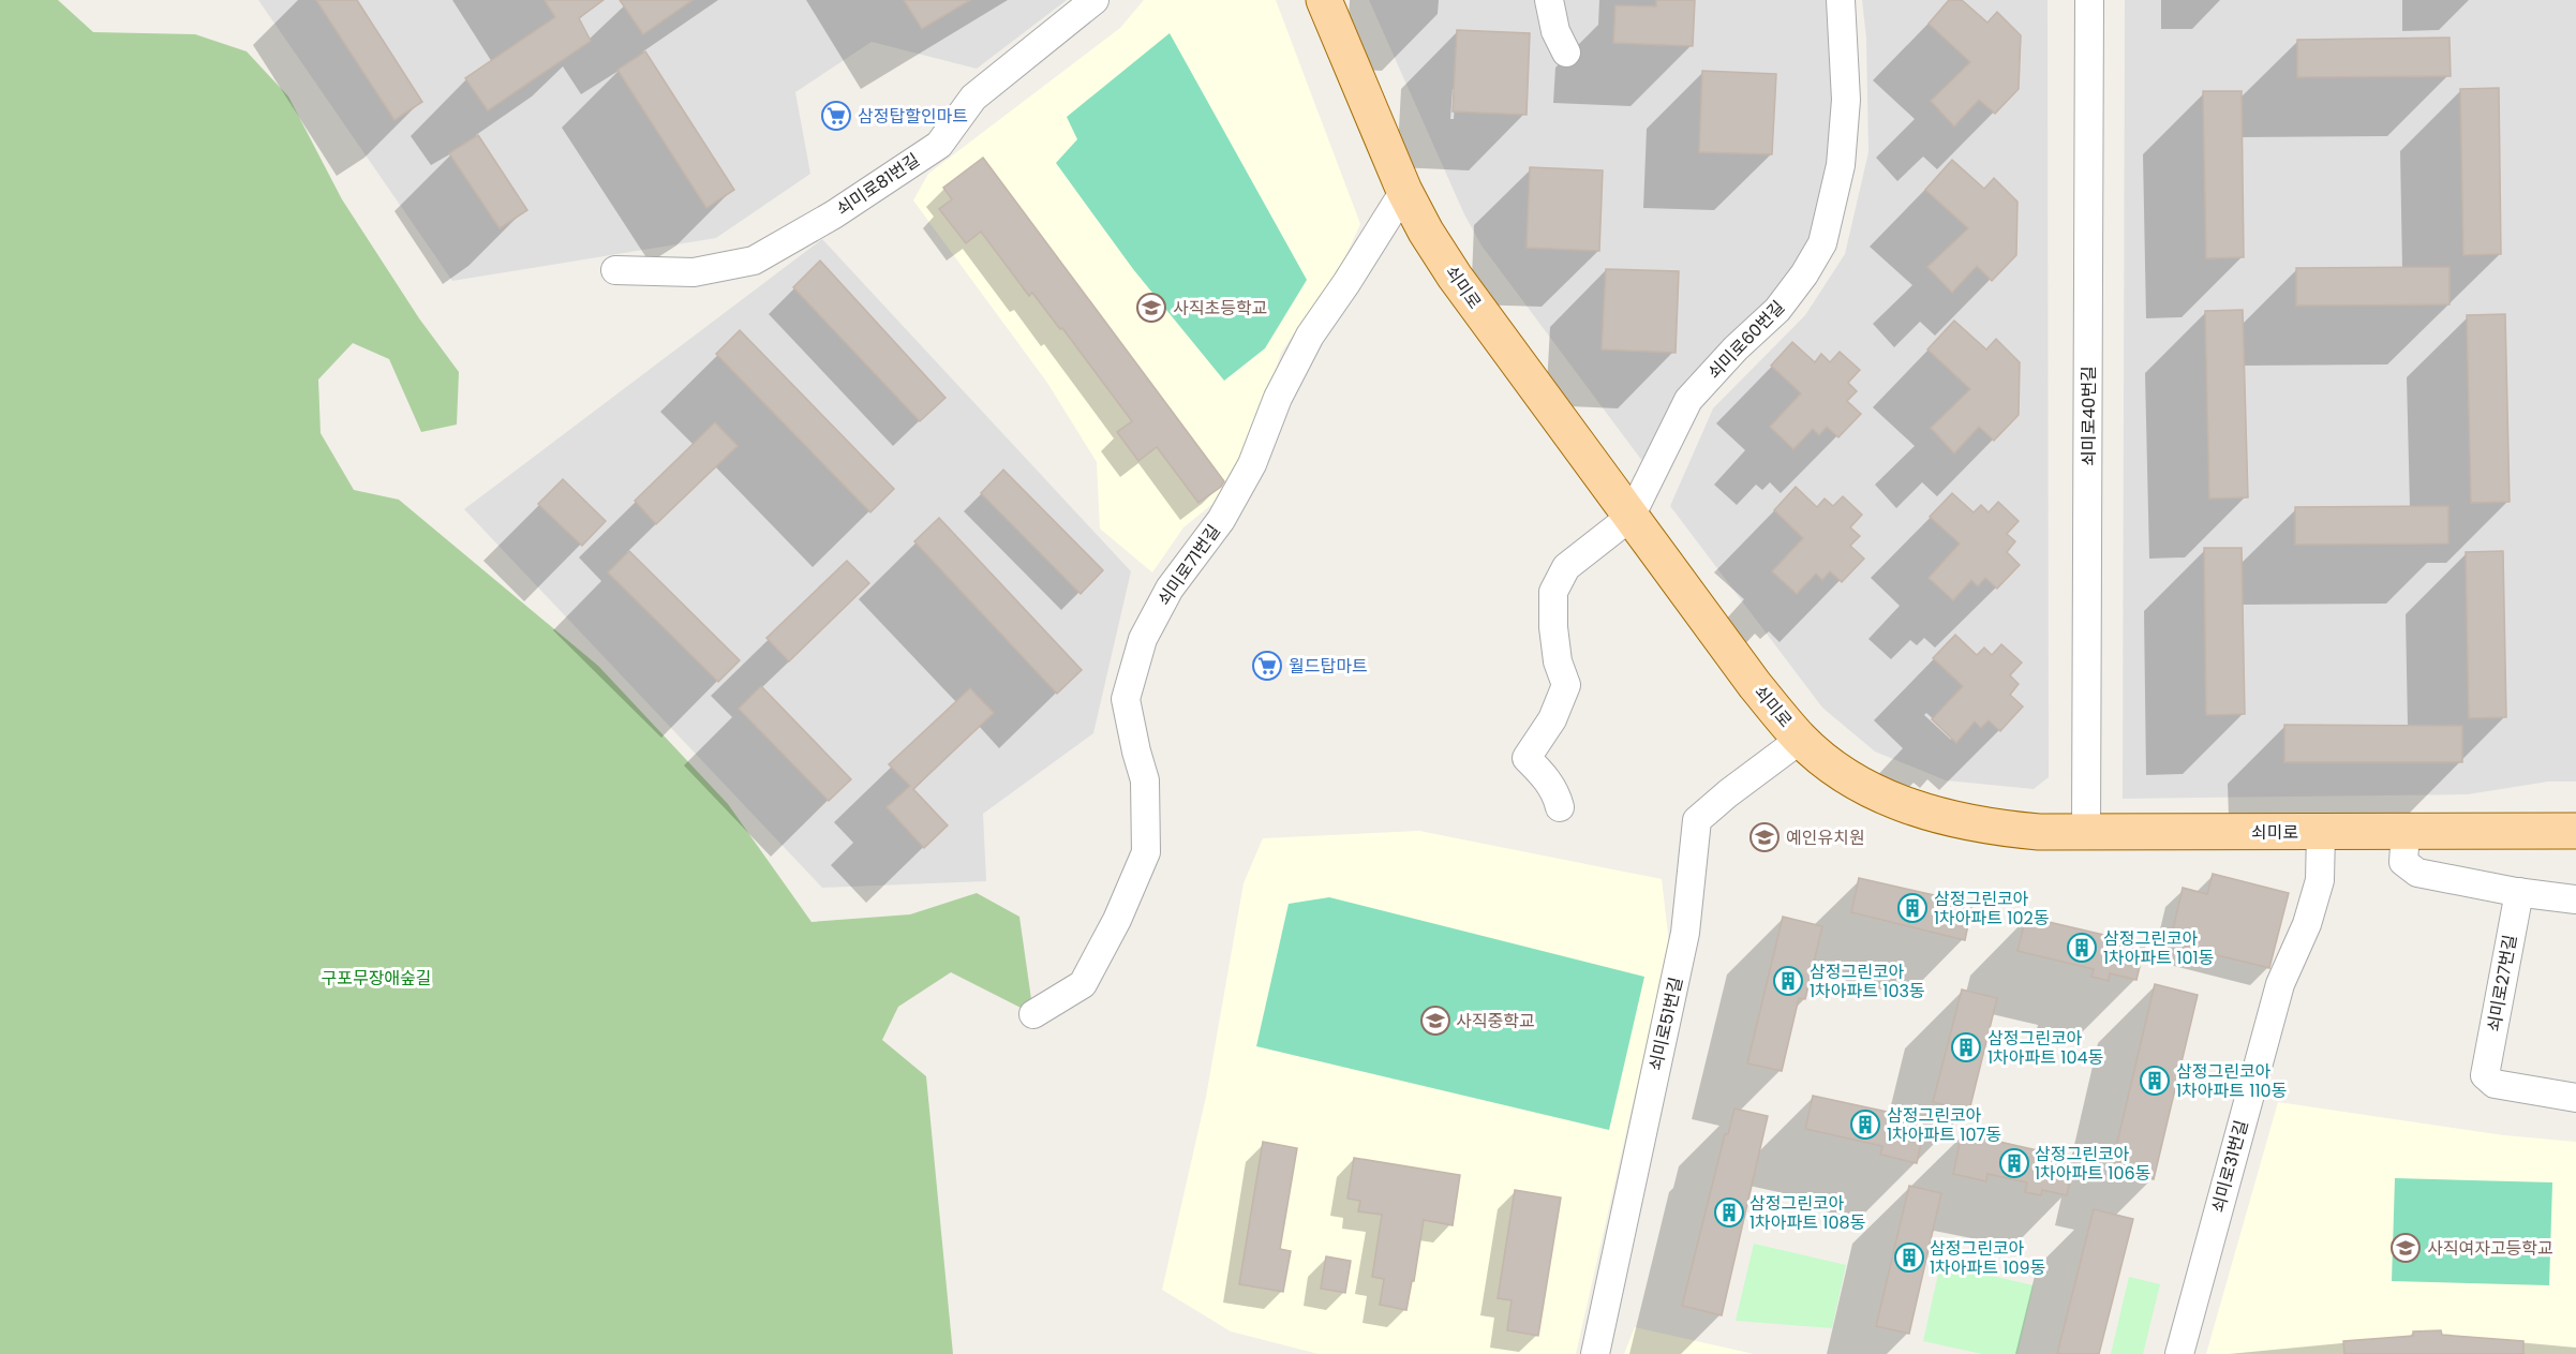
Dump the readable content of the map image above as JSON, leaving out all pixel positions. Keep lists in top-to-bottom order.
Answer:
{
  "streets": {
    "main road": ["쇠미로"],
    "street": [
      "쇠미로81번길",
      "쇠미로60번길",
      "쇠미로40번길",
      "쇠미로71번길",
      "쇠미로27번길",
      "쇠미로51번길",
      "쇠미로31번길"
    ]
  },
  "crossings": [
    ["쇠미로", "쇠미로60번길"],
    ["쇠미로", "쇠미로40번길"],
    ["쇠미로", "쇠미로71번길"],
    ["쇠미로", "쇠미로51번길"],
    ["쇠미로", "쇠미로31번길"]
  ],
  "parks": ["구포무장애숲길"],
  "places": {
    "supermarket": ["삼정탑할인마트", "월드탑마트"],
    "school or university": [
      "사직초등학교",
      "예인유치원",
      "사직중학교",
      "사직여자고등학교"
    ],
    "building": [
      "삼정그린코아 1차아파트 102동",
      "삼정그린코아 1차아파트 101동",
      "삼정그린코아 1차아파트 103동",
      "삼정그린코아 1차아파트 104동",
      "삼정그린코아 1차아파트 110동",
      "삼정그린코아 1차아파트 107동",
      "삼정그린코아 1차아파트 106동",
      "삼정그린코아 1차아파트 108동",
      "삼정그린코아 1차아파트 109동"
    ]
  }
}
